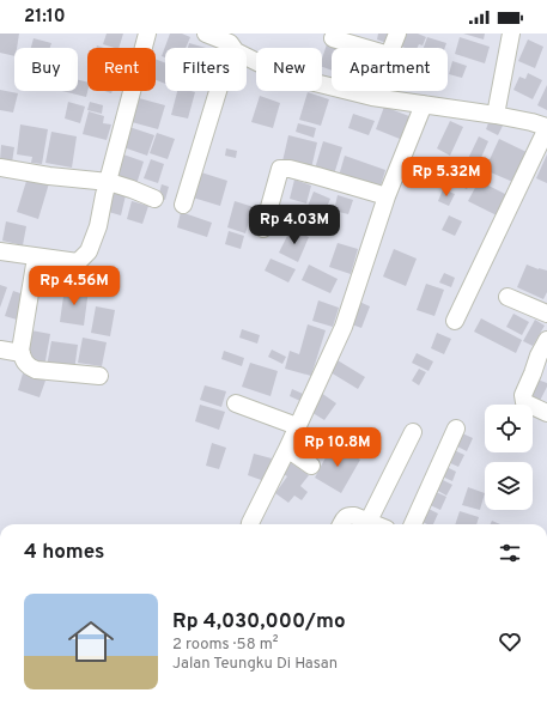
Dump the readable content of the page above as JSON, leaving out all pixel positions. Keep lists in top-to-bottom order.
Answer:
{
  "page": {
    "status": "21:10",
    "chip": [
      "Buy",
      "Rent",
      "Filters",
      "New",
      "Apartment"
    ],
    "price": [
      "Rp 5.32M",
      "Rp 4.03M",
      "Rp 4.56M",
      "Rp 10.8M"
    ],
    "heading": "4 homes",
    "list": [
      {
        "name": "Rp 4,030,000/mo",
        "note": "2 rooms · 58 m² · Jalan Teungku Di Hasan"
      }
    ]
  }
}
